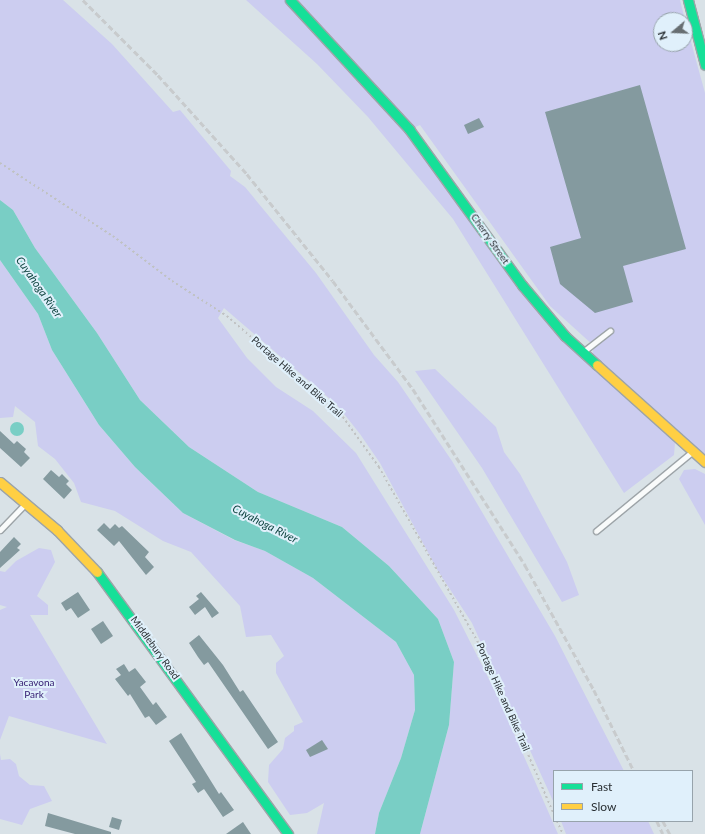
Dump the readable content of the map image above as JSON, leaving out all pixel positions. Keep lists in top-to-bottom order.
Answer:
{
  "streets": {
    "street": ["Cherry Street", "Middlebury Road"],
    "path": ["Portage Hike and Bike Trail"]
  },
  "water": ["Cuyahoga River"],
  "parks": ["Yacavona Park"],
  "legend": ["Fast", "Slow"],
  "north": "left"
}
